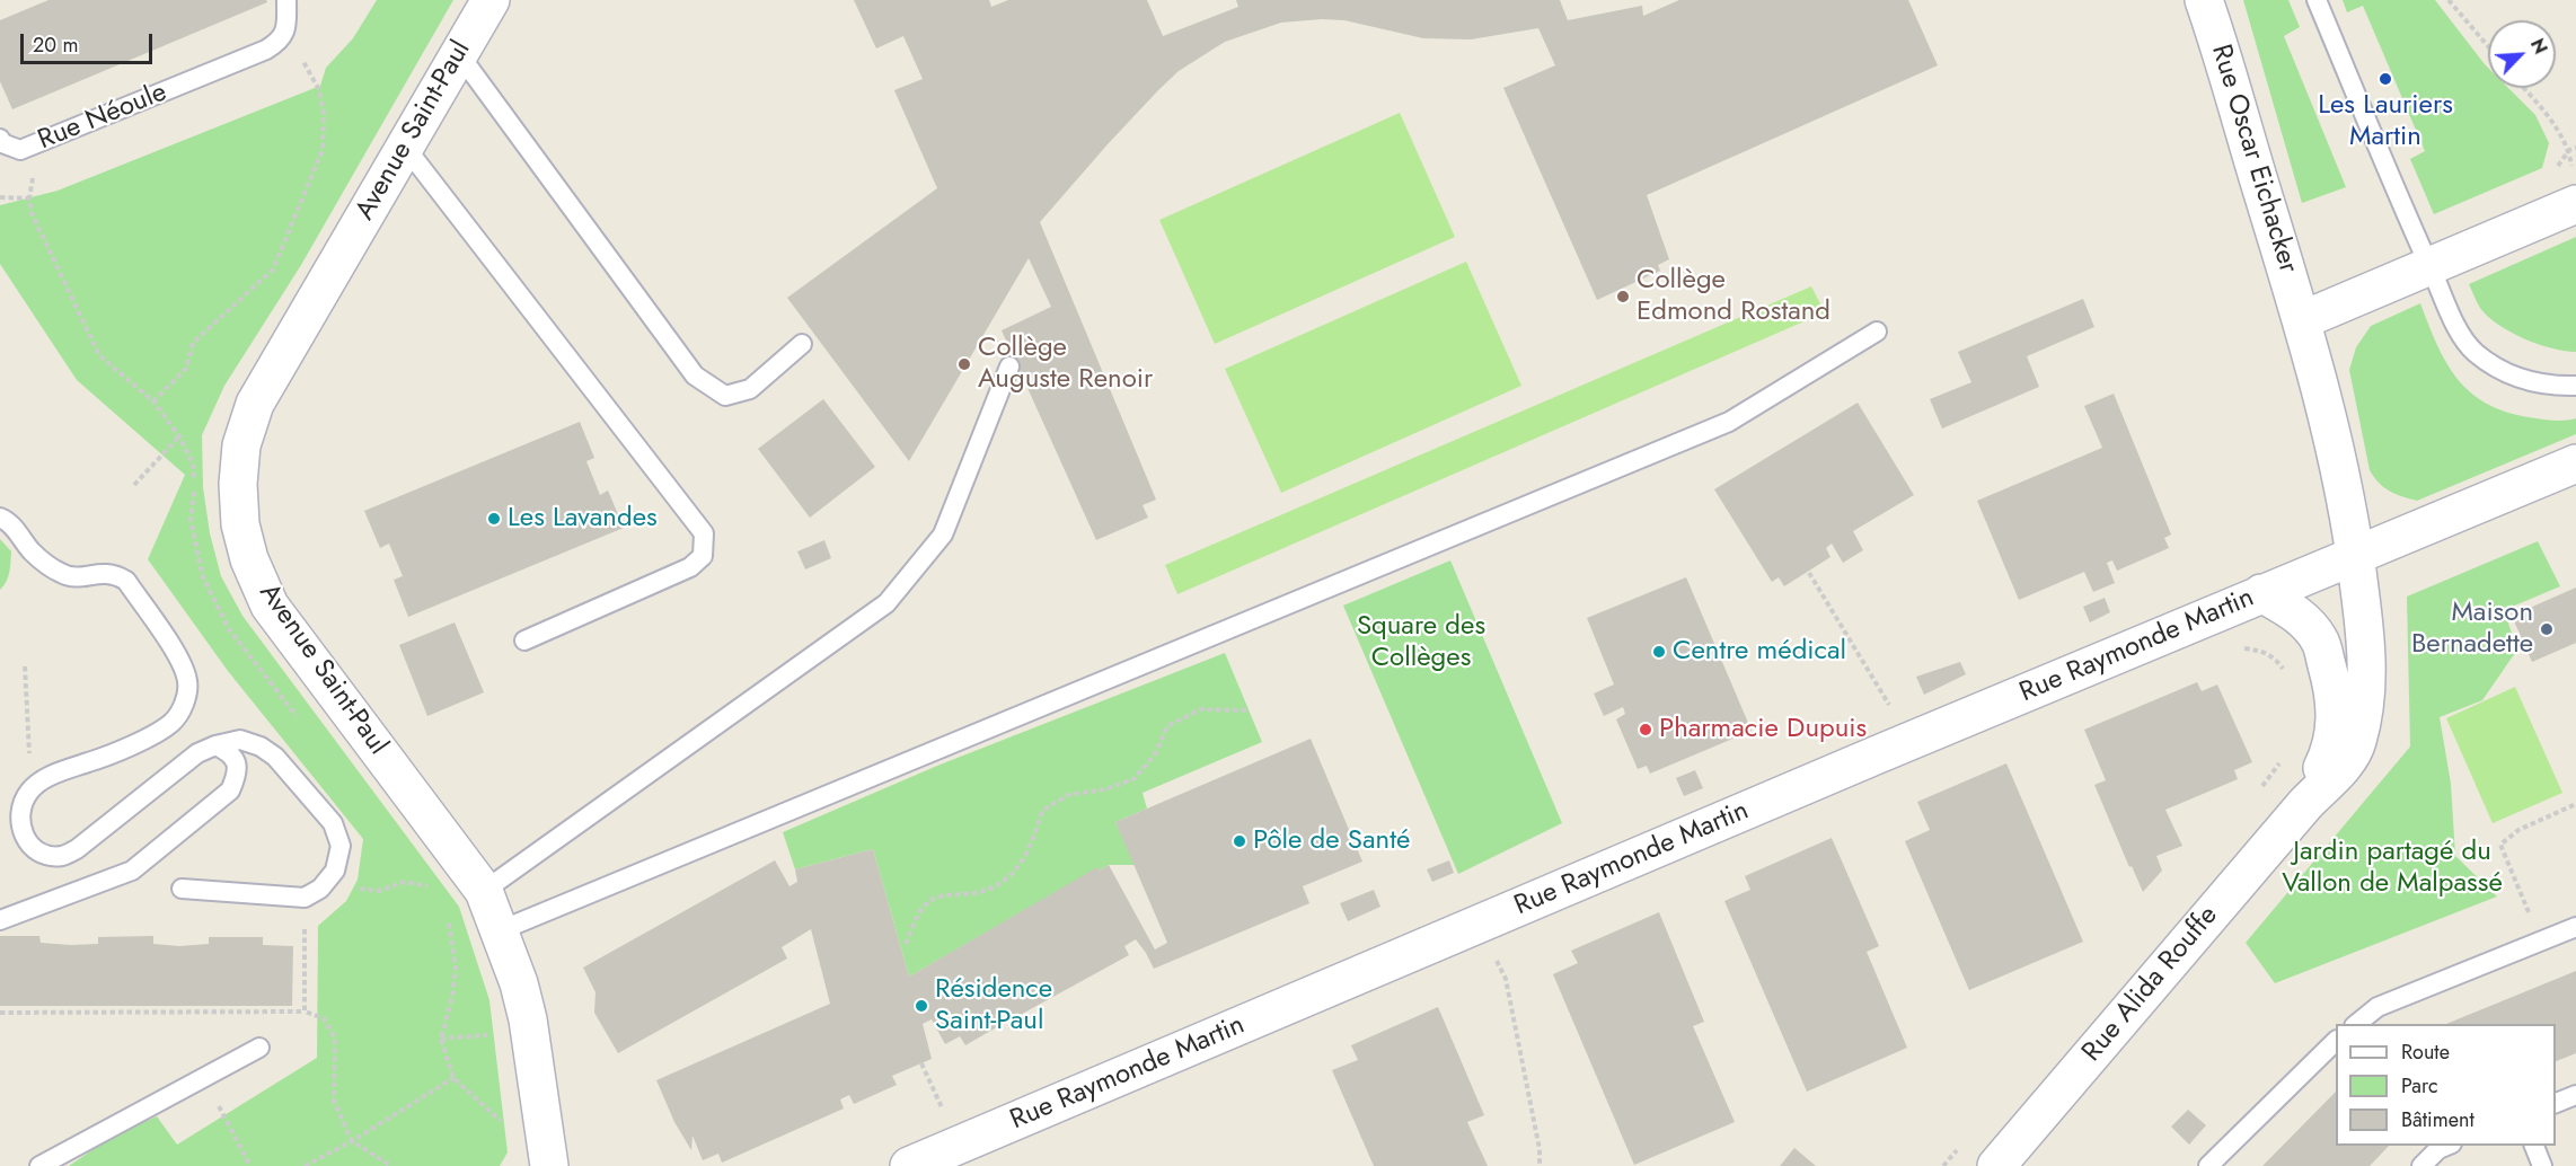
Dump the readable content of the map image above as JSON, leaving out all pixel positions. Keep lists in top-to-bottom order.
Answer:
{
  "streets": {
    "street": [
      "Avenue Saint-Paul",
      "Rue Oscar Eichacker",
      "Rue Raymonde Martin",
      "Rue Alida Rouffe"
    ],
    "lane": ["Rue Néoule"]
  },
  "crossings": [
    ["Rue Raymonde Martin", "Rue Alida Rouffe"]
  ],
  "parks": ["Square des Collèges", "Jardin partagé du Vallon de Malpassé"],
  "places": [
    "Les Lauriers Martin",
    "Collège Edmond Rostand",
    "Collège Auguste Renoir",
    "Les Lavandes",
    "Maison Bernadette",
    "Centre médical",
    "Pharmacie Dupuis",
    "Pôle de Santé",
    "Résidence Saint-Paul"
  ],
  "legend": ["Route", "Parc", "Bâtiment"],
  "scale_bar": "20 m",
  "north": "top right"
}
